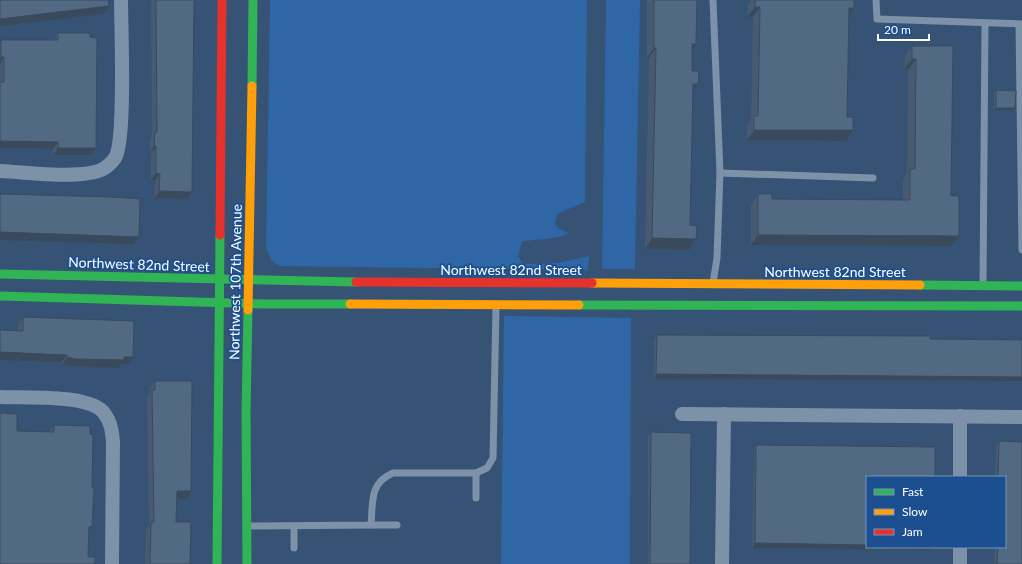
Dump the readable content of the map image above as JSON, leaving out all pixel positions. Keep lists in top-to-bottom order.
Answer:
{
  "streets": {
    "street": ["Northwest 82nd Street", "Northwest 107th Avenue"]
  },
  "crossings": [
    ["Northwest 82nd Street", "Northwest 107th Avenue"]
  ],
  "legend": ["Fast", "Slow", "Jam"],
  "scale_bar": "20 m"
}
